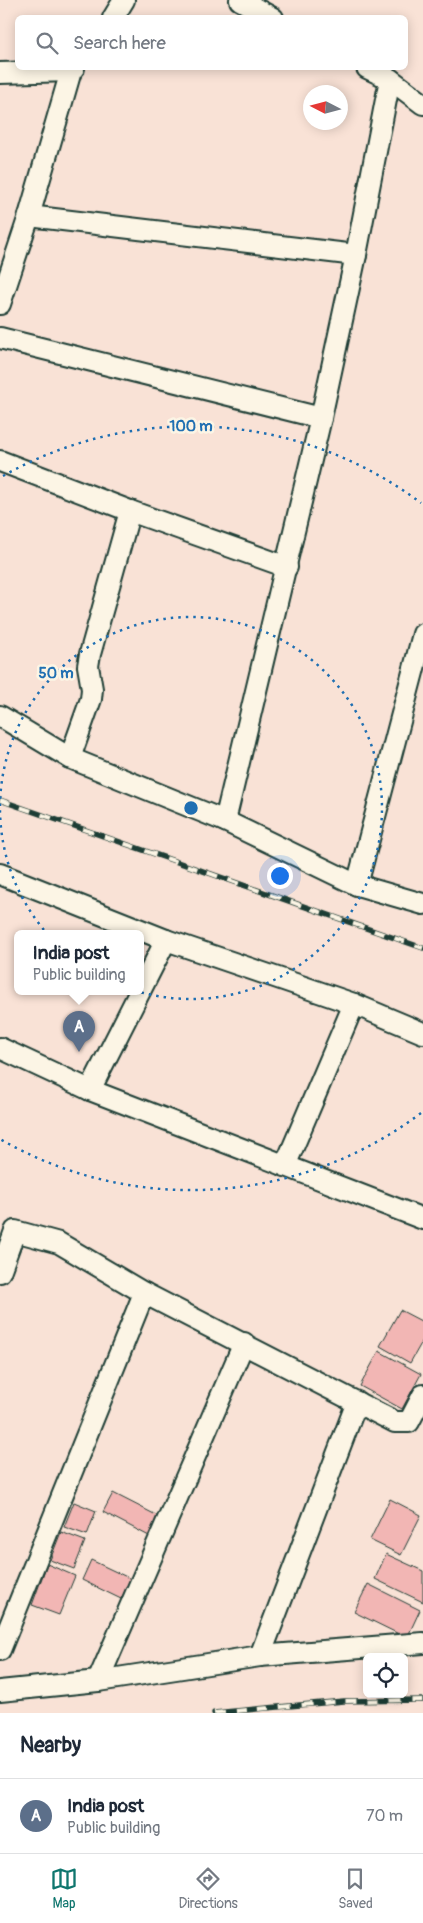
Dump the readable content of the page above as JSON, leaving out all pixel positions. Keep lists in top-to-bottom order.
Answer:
{
  "north": "left",
  "page": {
    "search": "Search here",
    "popup": ["India post", "Public building"],
    "pins": "A",
    "heading": "Nearby",
    "list": [
      {
        "mark": "A",
        "name": "India post",
        "note": "Public building",
        "value": "70 m"
      }
    ],
    "nav": ["Map", "Directions", "Saved"]
  },
  "rings": ["100 m", "50 m"]
}
